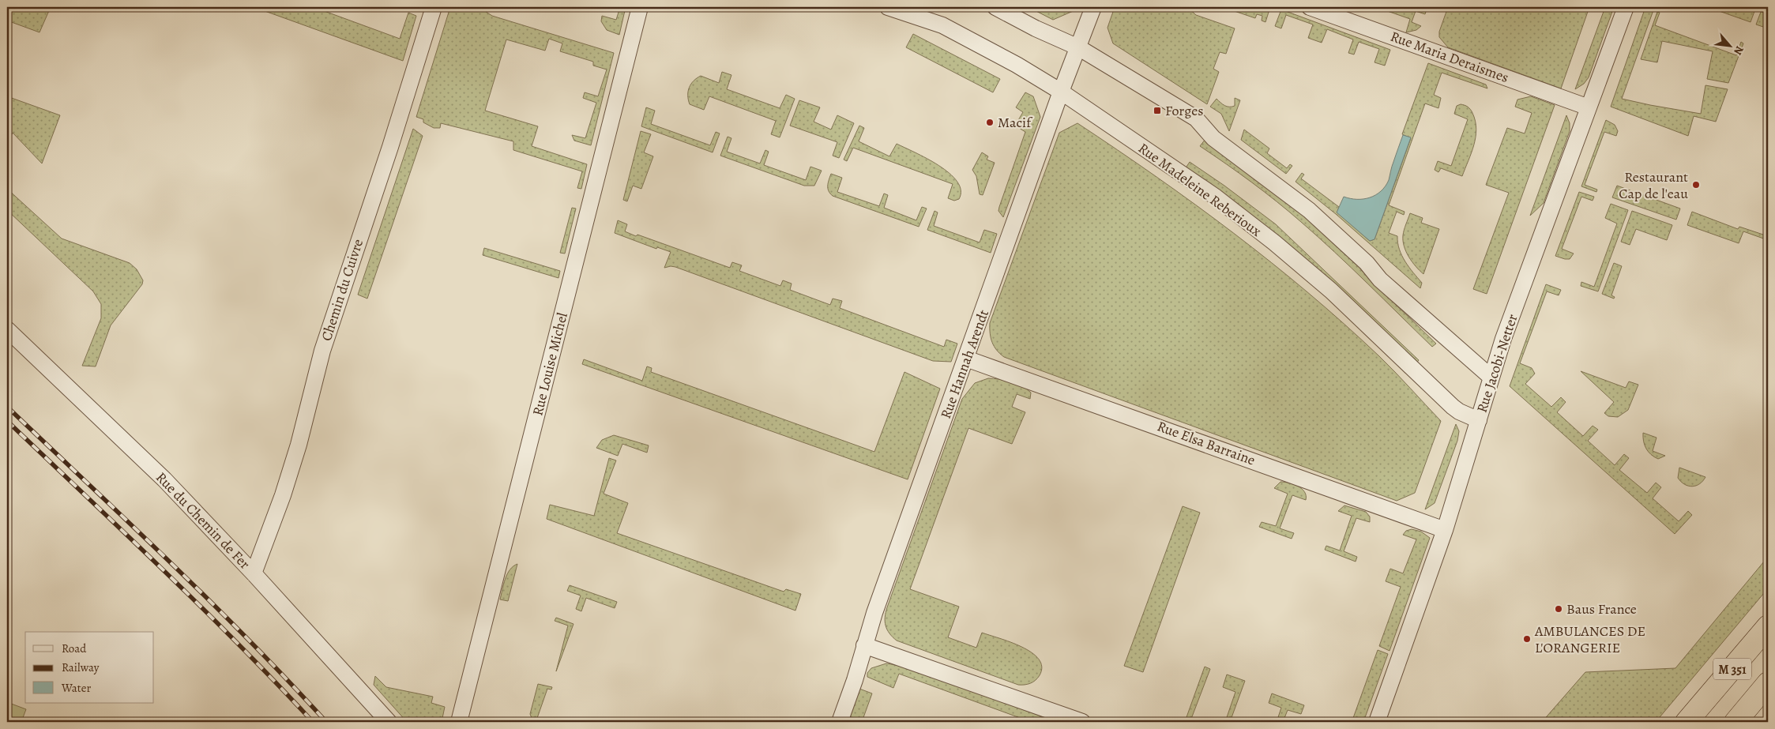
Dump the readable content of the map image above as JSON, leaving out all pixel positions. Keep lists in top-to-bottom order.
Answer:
{
  "streets": {
    "highway": ["M 351"],
    "street": [
      "Rue Maria Deraismes",
      "Rue Madeleine Reberioux",
      "Chemin du Cuivre",
      "Rue Jacobi-Netter",
      "Rue Louise Michel",
      "Rue Hannah Arendt",
      "Rue Elsa Barraine",
      "Rue du Chemin de Fer"
    ]
  },
  "crossings": [
    ["Rue Maria Deraismes", "Rue Jacobi-Netter"],
    ["Rue Madeleine Reberioux", "Rue Jacobi-Netter"],
    ["Rue Madeleine Reberioux", "Rue Hannah Arendt"],
    ["Chemin du Cuivre", "Rue du Chemin de Fer"],
    ["Rue Jacobi-Netter", "Rue Elsa Barraine"],
    ["Rue Hannah Arendt", "Rue Elsa Barraine"]
  ],
  "places": {
    "transit": ["Forges"],
    "other": [
      "Macif",
      "Restaurant Cap de l'eau",
      "Baus France",
      "AMBULANCES DE L'ORANGERIE"
    ]
  },
  "legend": ["Road", "Railway", "Water"],
  "north": "bottom right"
}
